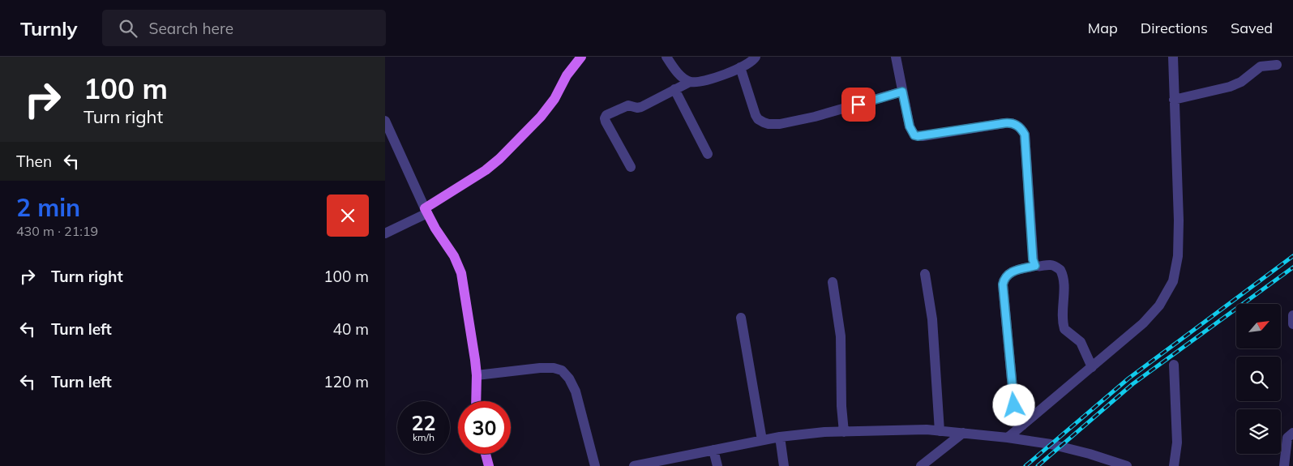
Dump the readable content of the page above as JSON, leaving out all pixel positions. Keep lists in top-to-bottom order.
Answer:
{
  "north": "top right",
  "page": {
    "header": "Turnly",
    "search": "Search here",
    "nav": ["Map", "Directions", "Saved"],
    "turn": ["100 m", "Turn right"],
    "then": "Then",
    "heading": ["2 min", "430 m · 21:19"],
    "list": [
      {
        "name": "Turn right",
        "value": "100 m"
      },
      {
        "name": "Turn left",
        "value": "40 m"
      },
      {
        "name": "Turn left",
        "value": "120 m"
      }
    ],
    "speed": "22 km/h",
    "limit": "30"
  }
}
